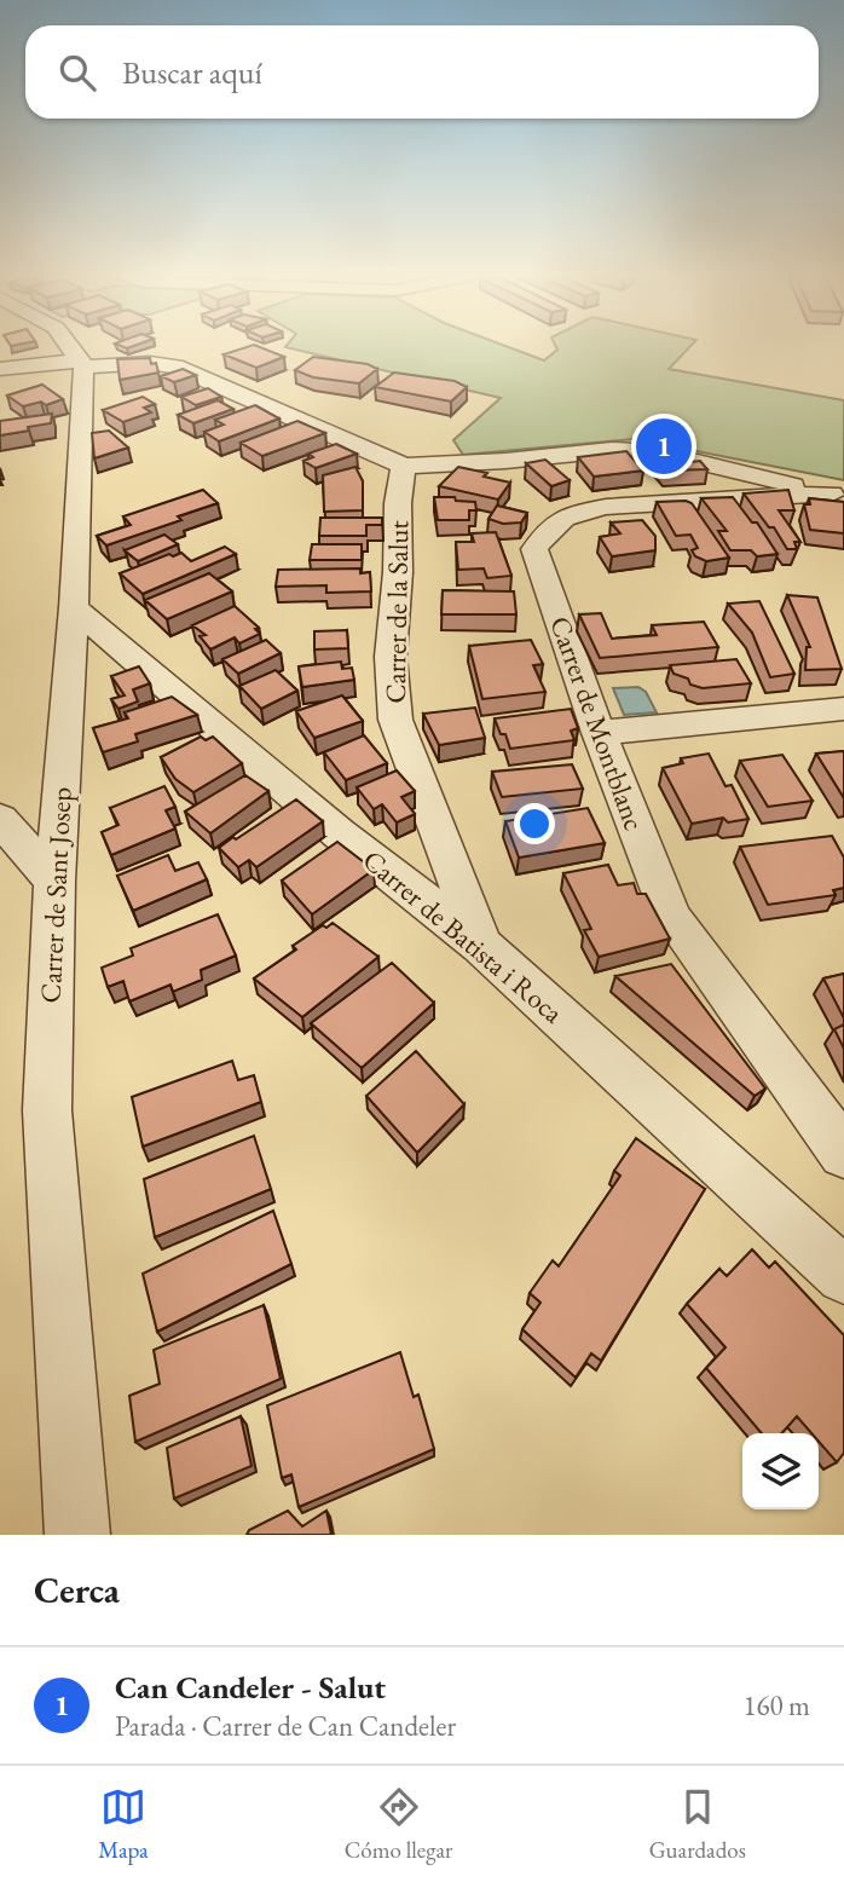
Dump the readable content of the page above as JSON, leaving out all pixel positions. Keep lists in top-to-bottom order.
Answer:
{
  "streets": {
    "street": [
      "Carrer de la Salut",
      "Carrer de Montblanc",
      "Carrer de Sant Josep",
      "Carrer de Batista i Roca"
    ]
  },
  "crossings": [
    ["Carrer de la Salut", "Carrer de Batista i Roca"],
    ["Carrer de Sant Josep", "Carrer de Batista i Roca"]
  ],
  "page": {
    "search": "Buscar aquí",
    "pins": "1",
    "heading": "Cerca",
    "list": [
      {
        "mark": "1",
        "name": "Can Candeler - Salut",
        "note": "Parada · Carrer de Can Candeler",
        "value": "160 m"
      }
    ],
    "nav": ["Mapa", "Cómo llegar", "Guardados"]
  }
}
